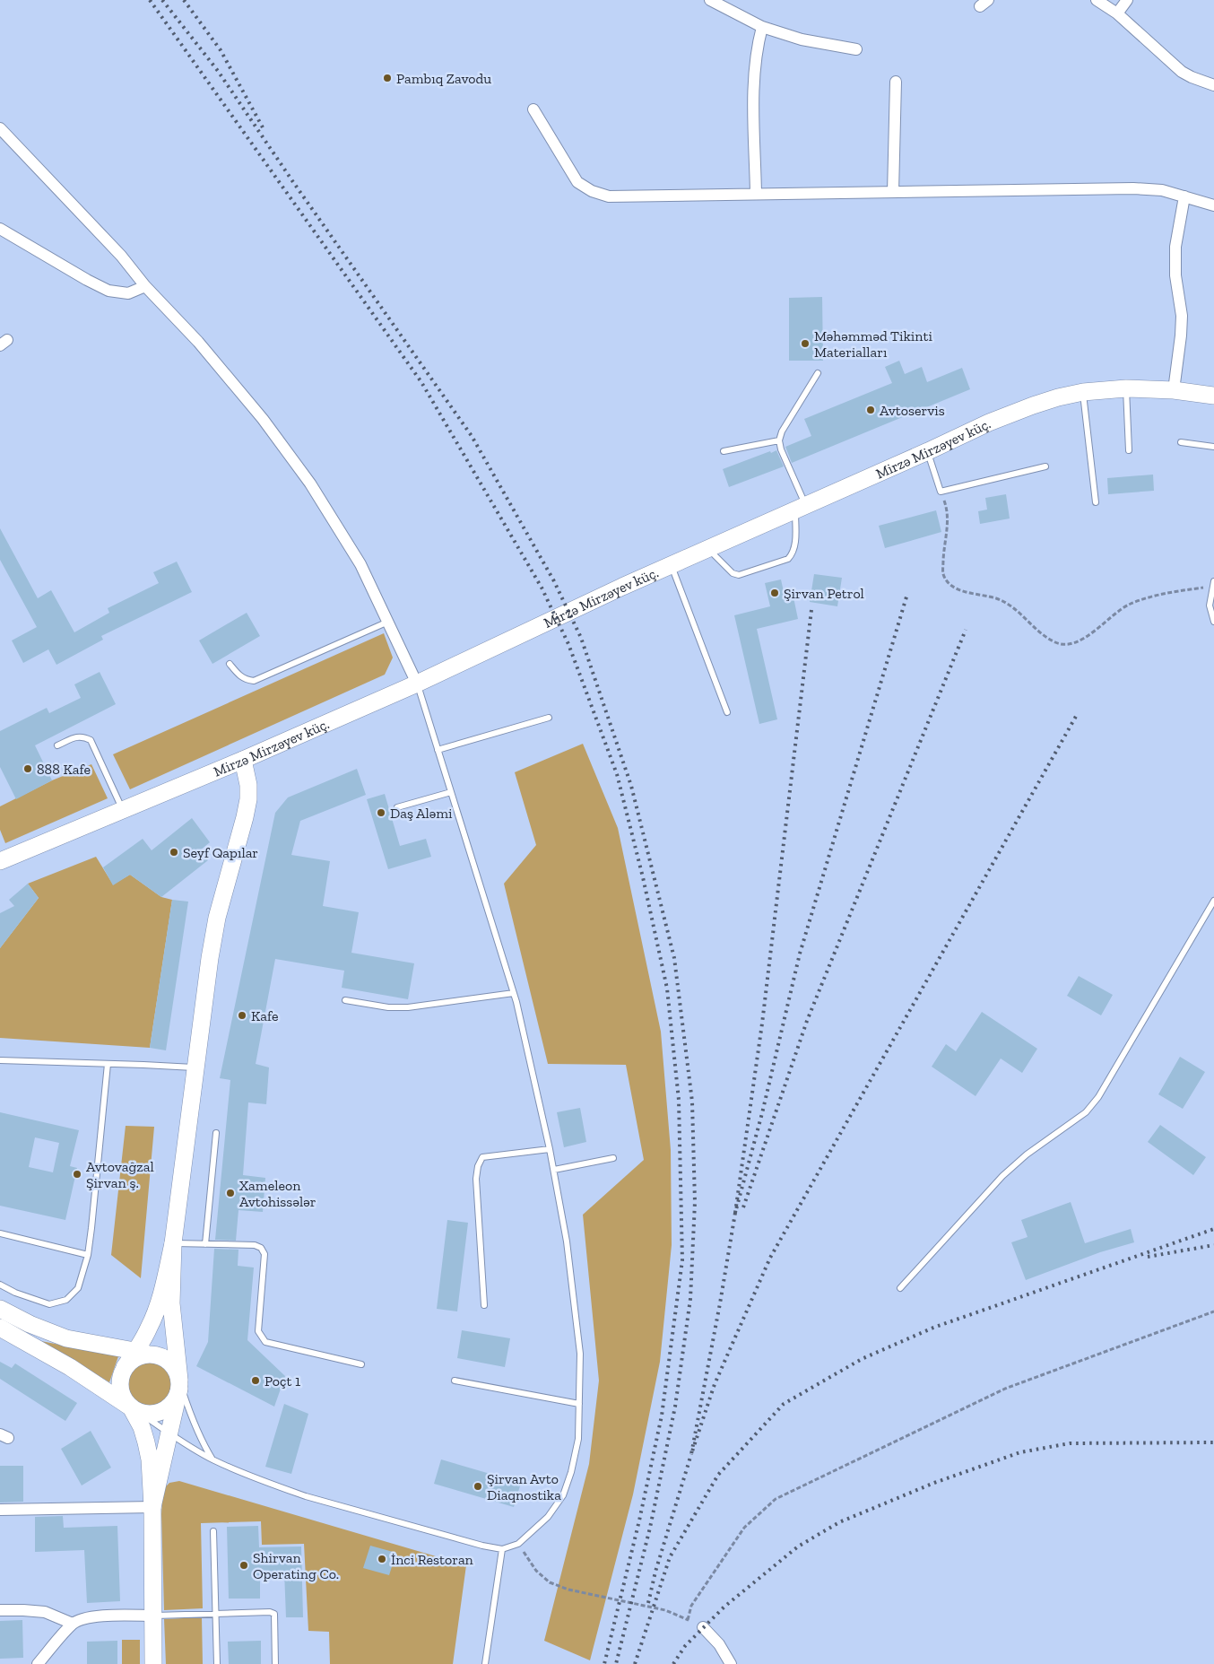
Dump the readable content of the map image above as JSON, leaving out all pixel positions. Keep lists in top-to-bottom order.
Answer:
{
  "streets": {
    "main road": ["Mirzə Mirzəyev küç."]
  },
  "places": [
    "Pambıq Zavodu",
    "Məhəmməd Tikinti Materialları",
    "Avtoservis",
    "Şirvan Petrol",
    "888 Kafe",
    "Daş Aləmi",
    "Seyf Qapılar",
    "Kafe",
    "Avtovağzal Şirvan ş.",
    "Xameleon Avtohissələr",
    "Poçt 1",
    "Şirvan Avto Diaqnostika",
    "İnci Restoran",
    "Shirvan Operating Co."
  ]
}
